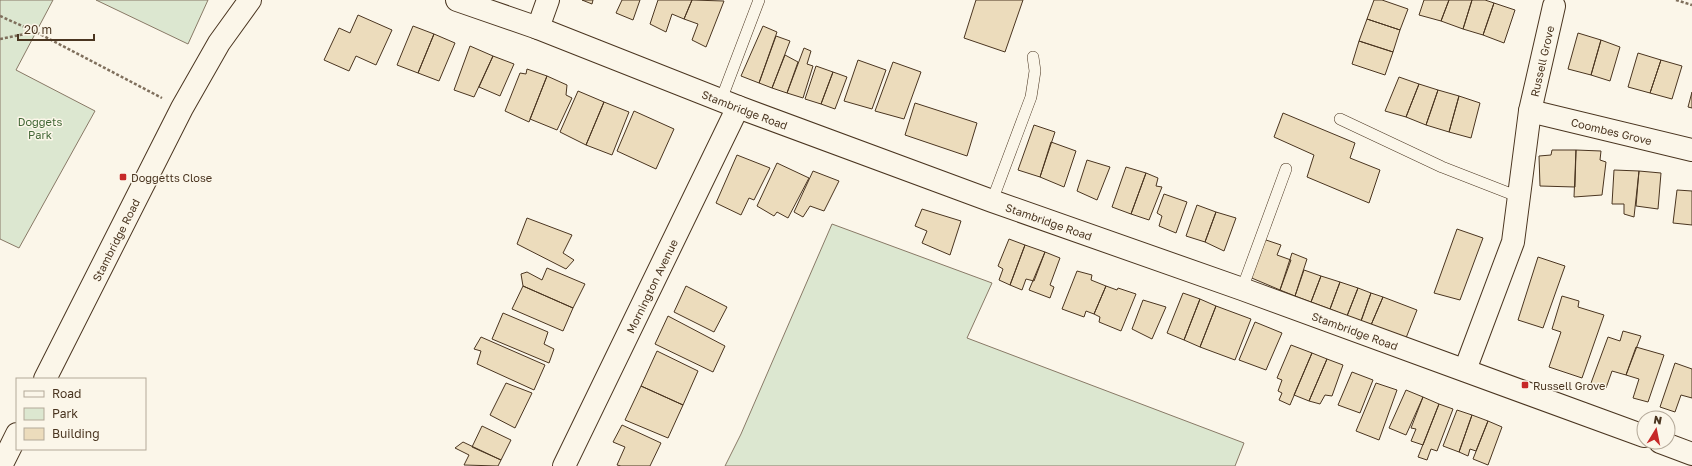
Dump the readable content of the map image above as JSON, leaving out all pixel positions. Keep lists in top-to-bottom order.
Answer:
{
  "streets": {
    "street": [
      "Russell Grove",
      "Stambridge Road",
      "Coombes Grove",
      "Mornington Avenue"
    ]
  },
  "crossings": [
    ["Russell Grove", "Stambridge Road"],
    ["Russell Grove", "Coombes Grove"],
    ["Stambridge Road", "Mornington Avenue"]
  ],
  "parks": ["Doggets Park"],
  "places": {
    "transit": ["Doggetts Close", "Russell Grove"]
  },
  "legend": ["Road", "Park", "Building"],
  "scale_bar": "20 m",
  "north": "top"
}
